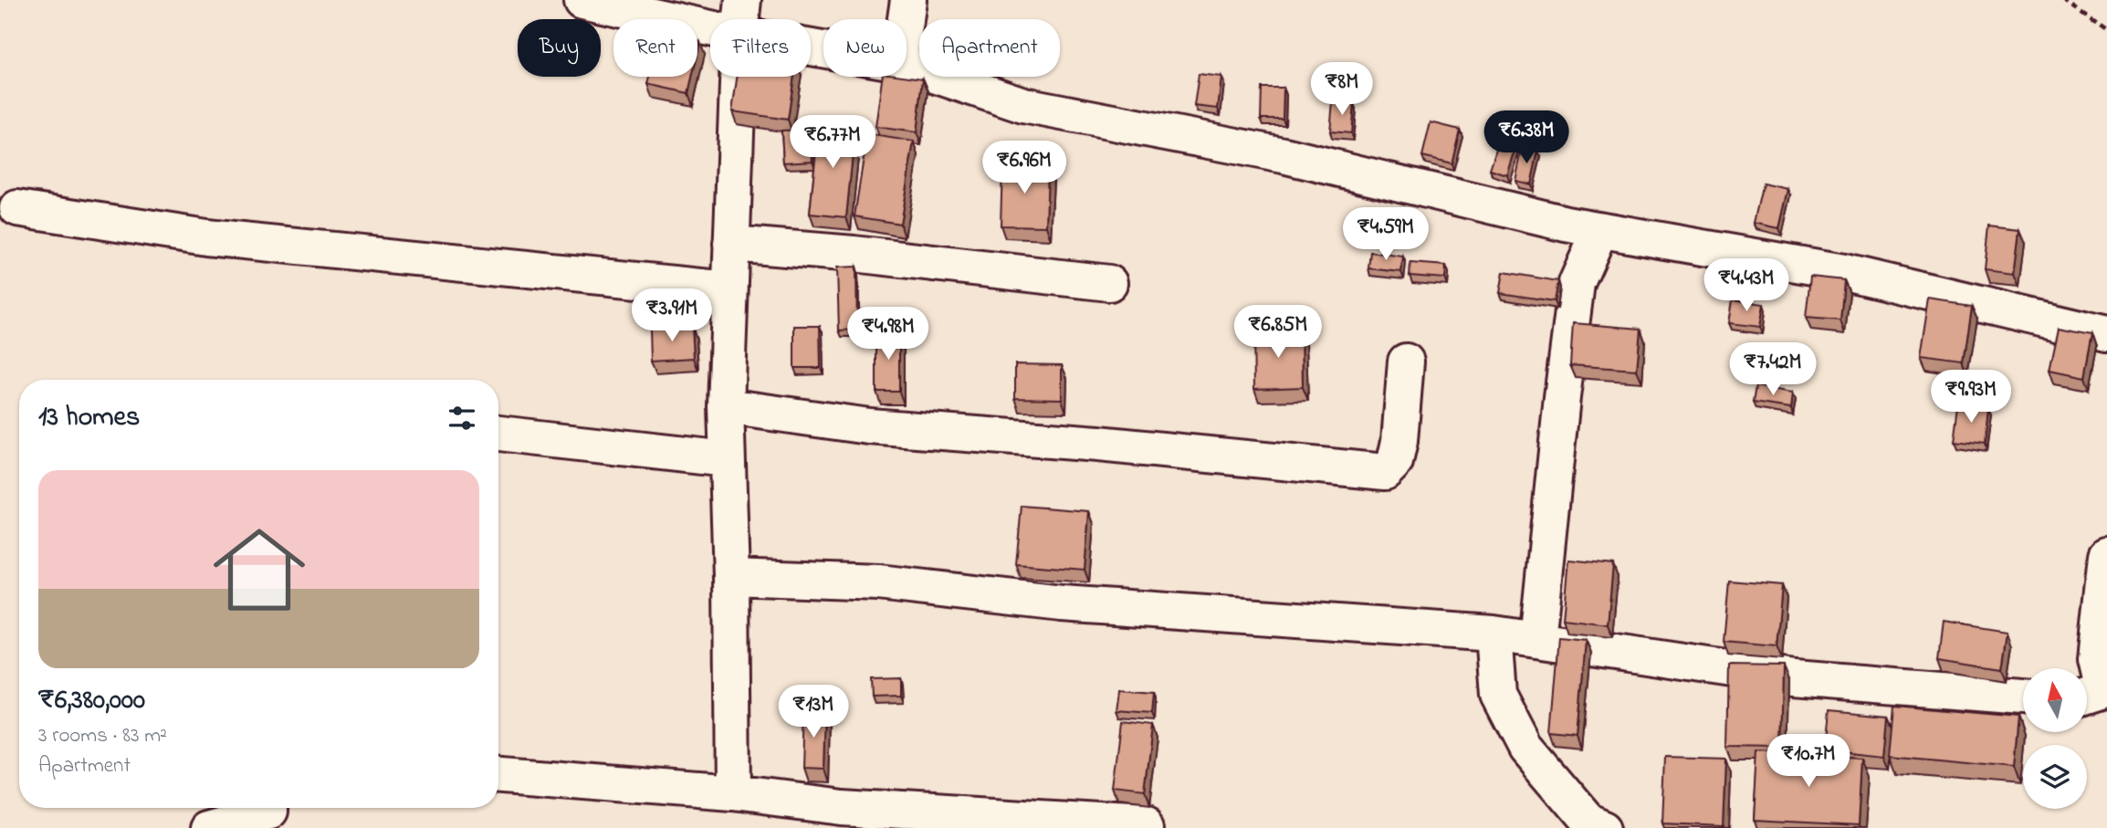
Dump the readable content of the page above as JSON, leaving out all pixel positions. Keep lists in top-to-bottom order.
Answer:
{
  "north": "top",
  "page": {
    "chip": [
      "Buy",
      "Rent",
      "Filters",
      "New",
      "Apartment"
    ],
    "price": [
      "₹8M",
      "₹6.38M",
      "₹6.77M",
      "₹6.96M",
      "₹4.59M",
      "₹4.43M",
      "₹3.91M",
      "₹6.85M",
      "₹4.98M",
      "₹7.42M",
      "₹9.93M",
      "₹13M",
      "₹10.7M"
    ],
    "heading": "13 homes",
    "list": [
      {
        "name": "₹6,380,000",
        "note": "3 rooms · 83 m² · Apartment"
      }
    ]
  }
}
